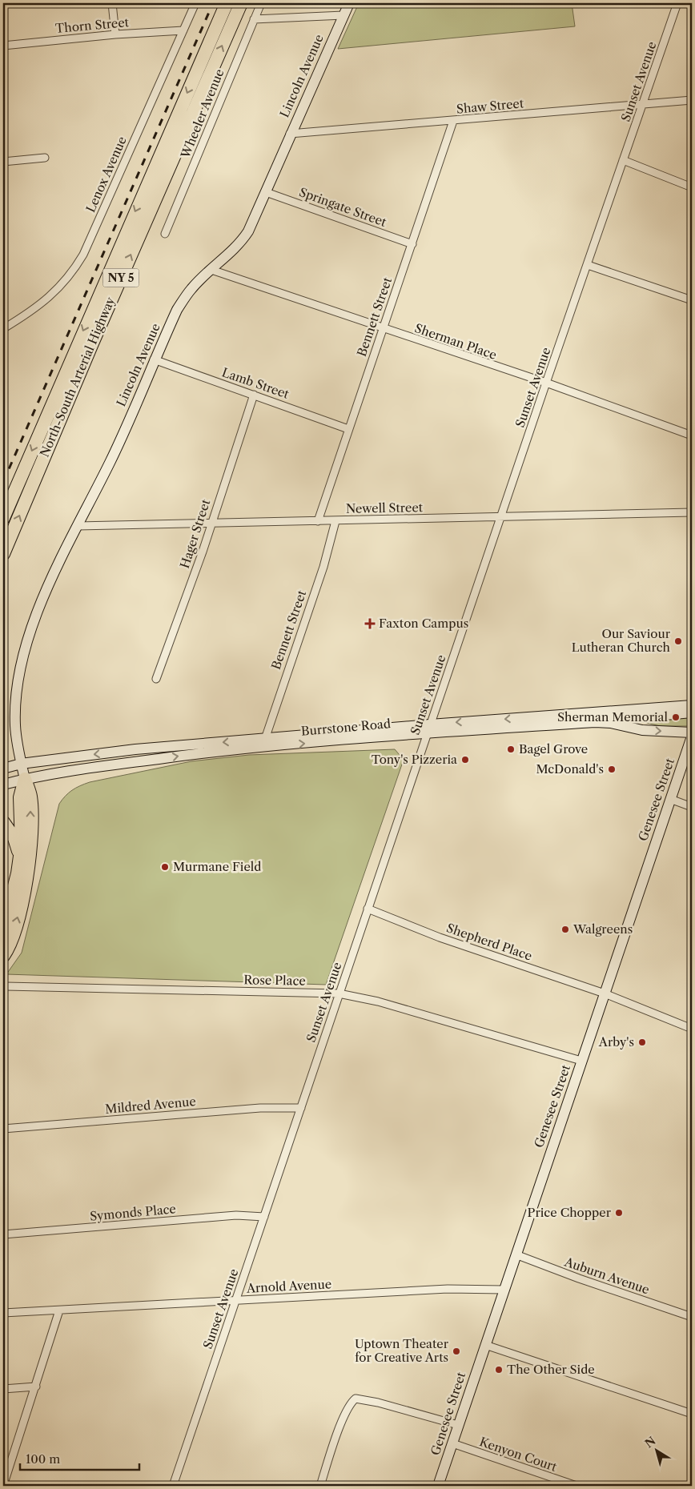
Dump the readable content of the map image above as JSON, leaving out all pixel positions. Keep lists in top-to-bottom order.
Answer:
{
  "streets": {
    "highway": ["NY 5", "North-South Arterial Highway"],
    "street": [
      "Thorn Street",
      "Lincoln Avenue",
      "Sunset Avenue",
      "Shaw Street",
      "Wheeler Avenue",
      "Lenox Avenue",
      "Springate Street",
      "Bennett Street",
      "Sherman Place",
      "Lamb Street",
      "Newell Street",
      "Hager Street",
      "Burrstone Road",
      "Genesee Street",
      "Shepherd Place",
      "Rose Place",
      "Mildred Avenue",
      "Symonds Place",
      "Auburn Avenue",
      "Arnold Avenue",
      "Kenyon Court"
    ]
  },
  "crossings": [
    ["Thorn Street", "Lenox Avenue"],
    ["Lincoln Avenue", "Shaw Street"],
    ["Lincoln Avenue", "Springate Street"],
    ["Lincoln Avenue", "Sherman Place"],
    ["Lincoln Avenue", "Lamb Street"],
    ["Lincoln Avenue", "Newell Street"],
    ["Lincoln Avenue", "Burrstone Road"],
    ["Sunset Avenue", "Shaw Street"],
    ["Sunset Avenue", "Sherman Place"],
    ["Sunset Avenue", "Newell Street"],
    ["Sunset Avenue", "Burrstone Road"],
    ["Sunset Avenue", "Shepherd Place"],
    ["Sunset Avenue", "Rose Place"],
    ["Sunset Avenue", "Mildred Avenue"],
    ["Sunset Avenue", "Symonds Place"],
    ["Sunset Avenue", "Arnold Avenue"],
    ["Shaw Street", "Bennett Street"],
    ["Springate Street", "Bennett Street"],
    ["Bennett Street", "Sherman Place"],
    ["Bennett Street", "Lamb Street"],
    ["Bennett Street", "Newell Street"],
    ["Bennett Street", "Burrstone Road"],
    ["Lamb Street", "Hager Street"],
    ["Newell Street", "Hager Street"],
    ["Genesee Street", "Shepherd Place"],
    ["Genesee Street", "Rose Place"],
    ["Genesee Street", "Auburn Avenue"],
    ["Genesee Street", "Arnold Avenue"],
    ["Genesee Street", "Kenyon Court"]
  ],
  "places": {
    "health": ["Faxton Campus"],
    "other": [
      "Our Saviour Lutheran Church",
      "Sherman Memorial",
      "Bagel Grove",
      "Tony's Pizzeria",
      "McDonald's",
      "Murmane Field",
      "Walgreens",
      "Arby's",
      "Price Chopper",
      "Uptown Theater for Creative Arts",
      "The Other Side"
    ]
  },
  "scale_bar": "100 m",
  "north": "top left"
}
